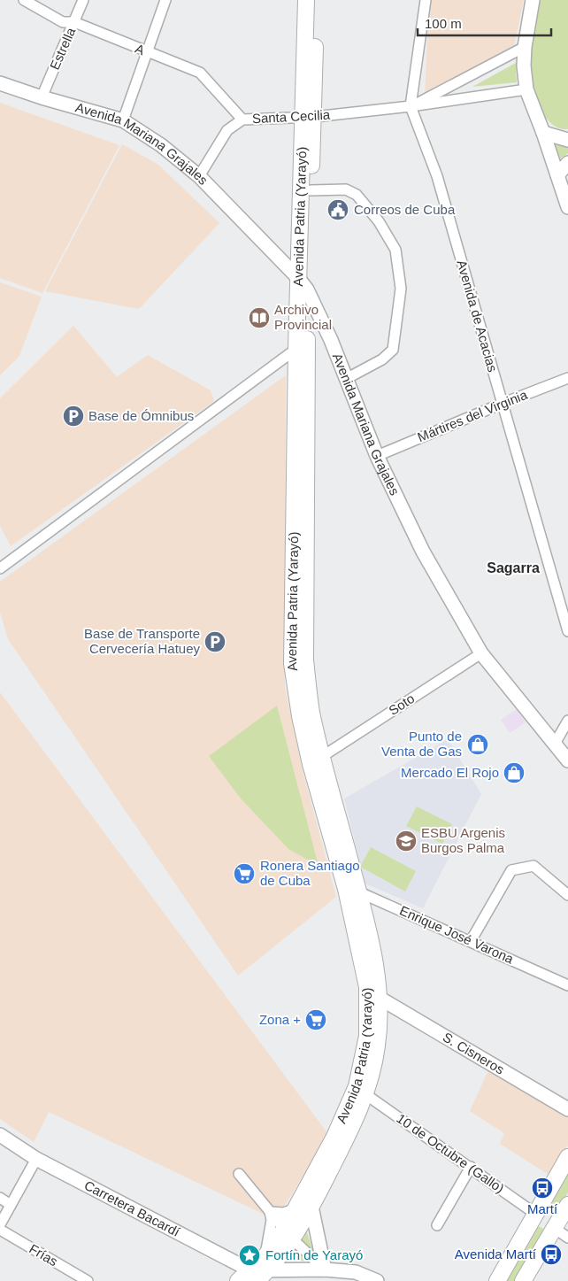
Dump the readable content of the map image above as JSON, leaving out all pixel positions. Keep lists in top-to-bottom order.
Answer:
{
  "streets": {
    "main road": ["Avenida Patria (Yarayó)"],
    "street": [
      "Estrella",
      "A",
      "Santa Cecilia",
      "Avenida Mariana Grajales",
      "Avenida de Acacias",
      "Mártires del Virginia",
      "Soto",
      "Enrique José Varona",
      "S. Cisneros",
      "10 de Octubre (Gallo)",
      "Carretera Bacardí",
      "Frías"
    ]
  },
  "crossings": [
    ["Estrella", "A"],
    ["Estrella", "Avenida Mariana Grajales"],
    ["A", "Santa Cecilia"],
    ["Santa Cecilia", "Avenida Mariana Grajales"],
    ["Santa Cecilia", "Avenida Patria (Yarayó)"],
    ["Santa Cecilia", "Avenida de Acacias"],
    ["Avenida Mariana Grajales", "Avenida Patria (Yarayó)"],
    ["Avenida Mariana Grajales", "Mártires del Virginia"],
    ["Avenida Mariana Grajales", "Soto"],
    ["Avenida Patria (Yarayó)", "Soto"],
    ["Avenida Patria (Yarayó)", "Enrique José Varona"],
    ["Avenida Patria (Yarayó)", "S. Cisneros"],
    ["Avenida Patria (Yarayó)", "10 de Octubre (Gallo)"],
    ["Avenida Patria (Yarayó)", "Carretera Bacardí"],
    ["Avenida de Acacias", "Mártires del Virginia"]
  ],
  "districts": ["Sagarra"],
  "places": {
    "public building": ["Correos de Cuba"],
    "library": ["Archivo Provincial"],
    "parking": ["Base de Ómnibus", "Base de Transporte Cervecería Hatuey"],
    "shop": ["Punto de Venta de Gas", "Mercado El Rojo"],
    "school or university": ["ESBU Argenis Burgos Palma"],
    "supermarket": ["Ronera Santiago de Cuba", "Zona +"],
    "bus stop": ["Martí", "Avenida Martí"],
    "place": ["Fortín de Yarayó"]
  },
  "scale_bar": "100 m"
}
